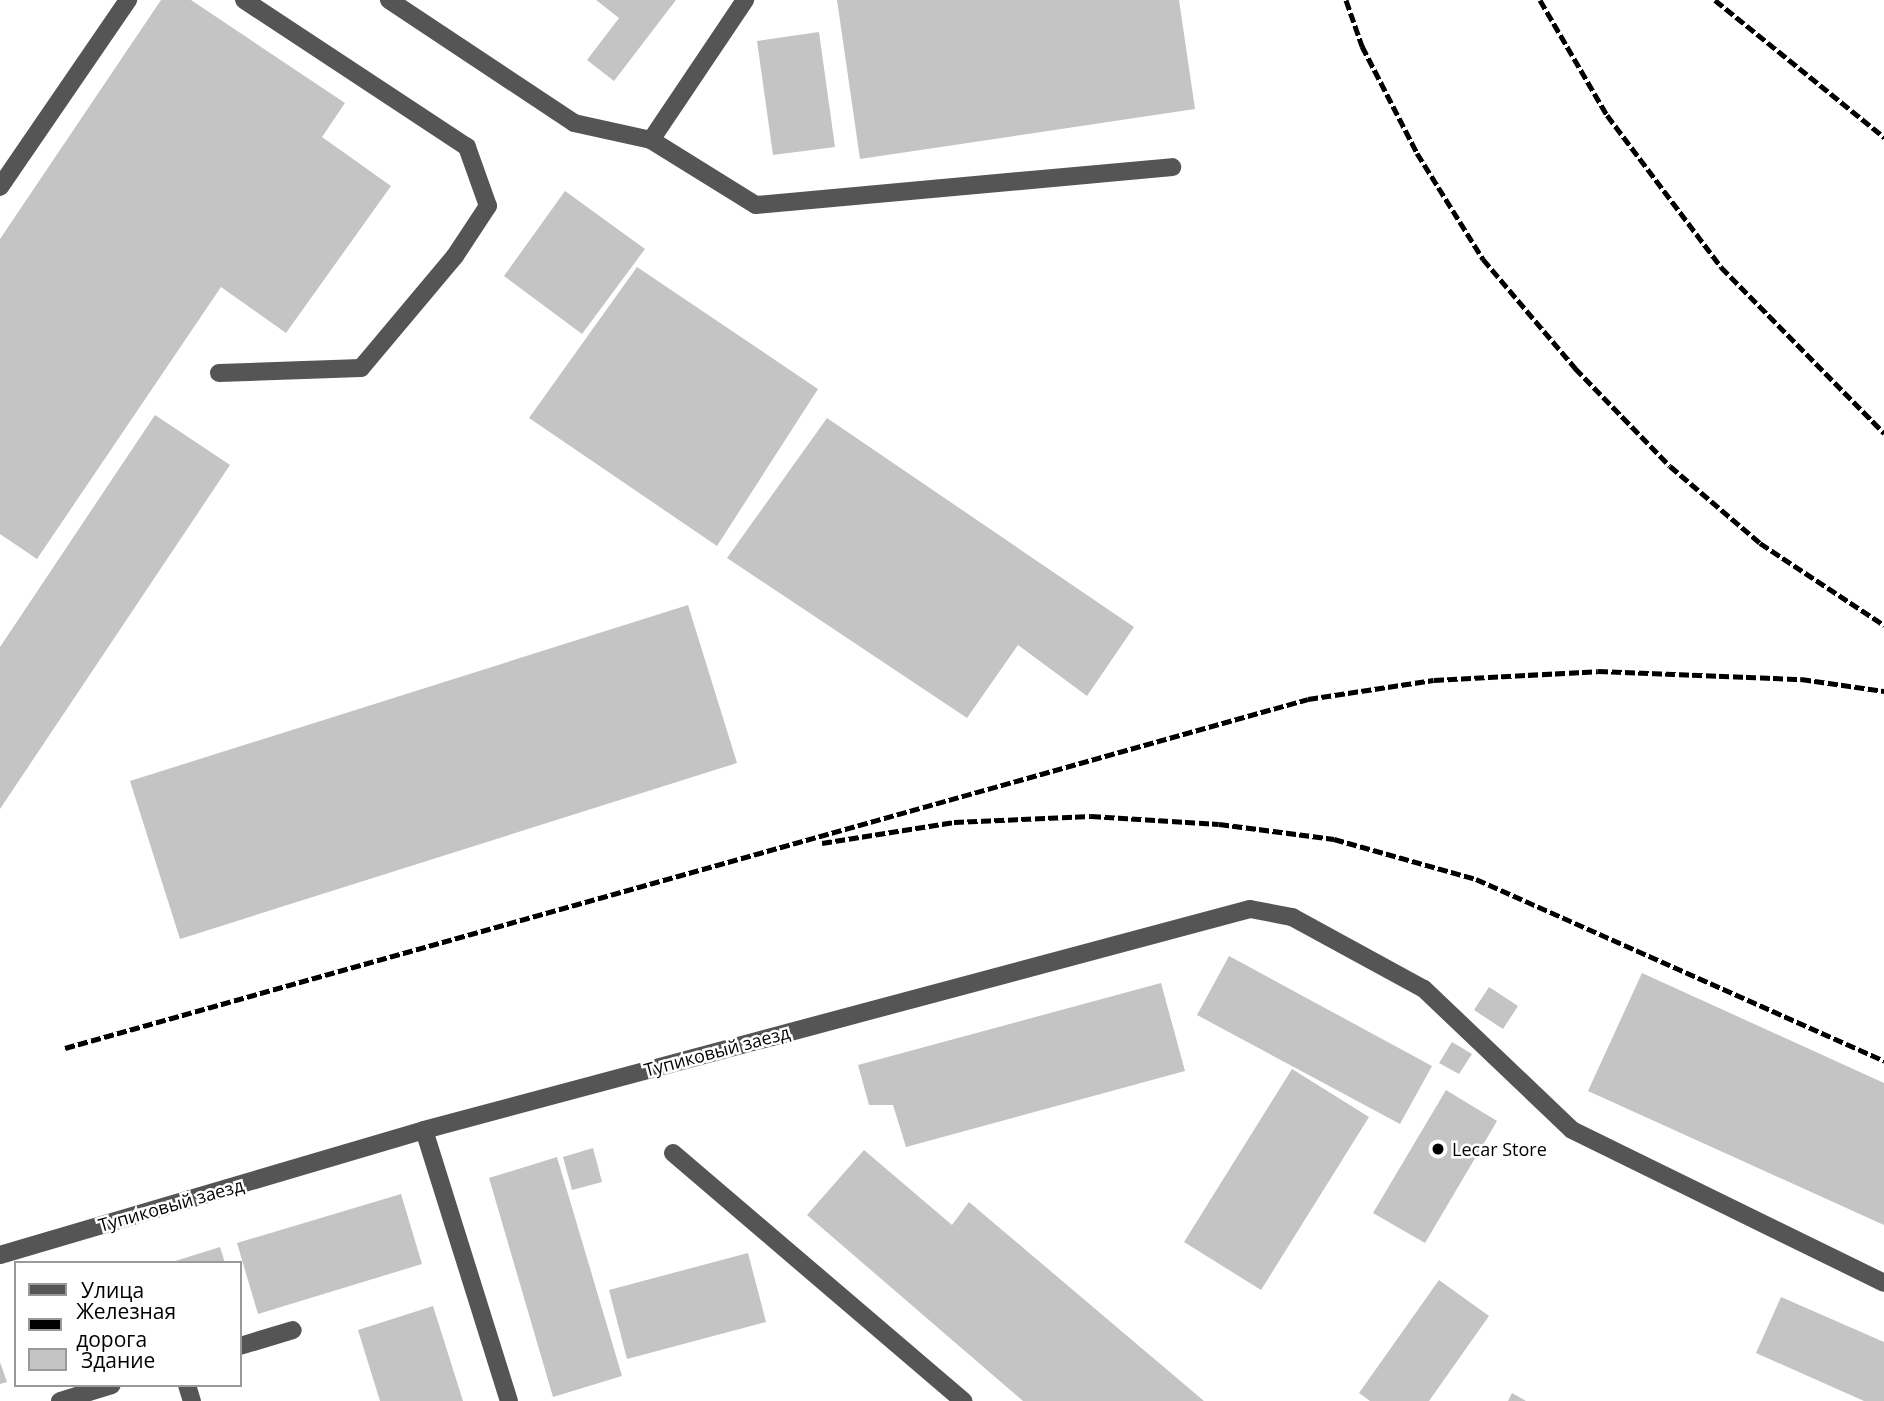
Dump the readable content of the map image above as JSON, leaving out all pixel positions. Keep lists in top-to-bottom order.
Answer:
{
  "streets": {
    "street": ["Тупиковый заезд"]
  },
  "places": ["Lecar Store"],
  "legend": ["Улица", "Железная дорога", "Здание"]
}
